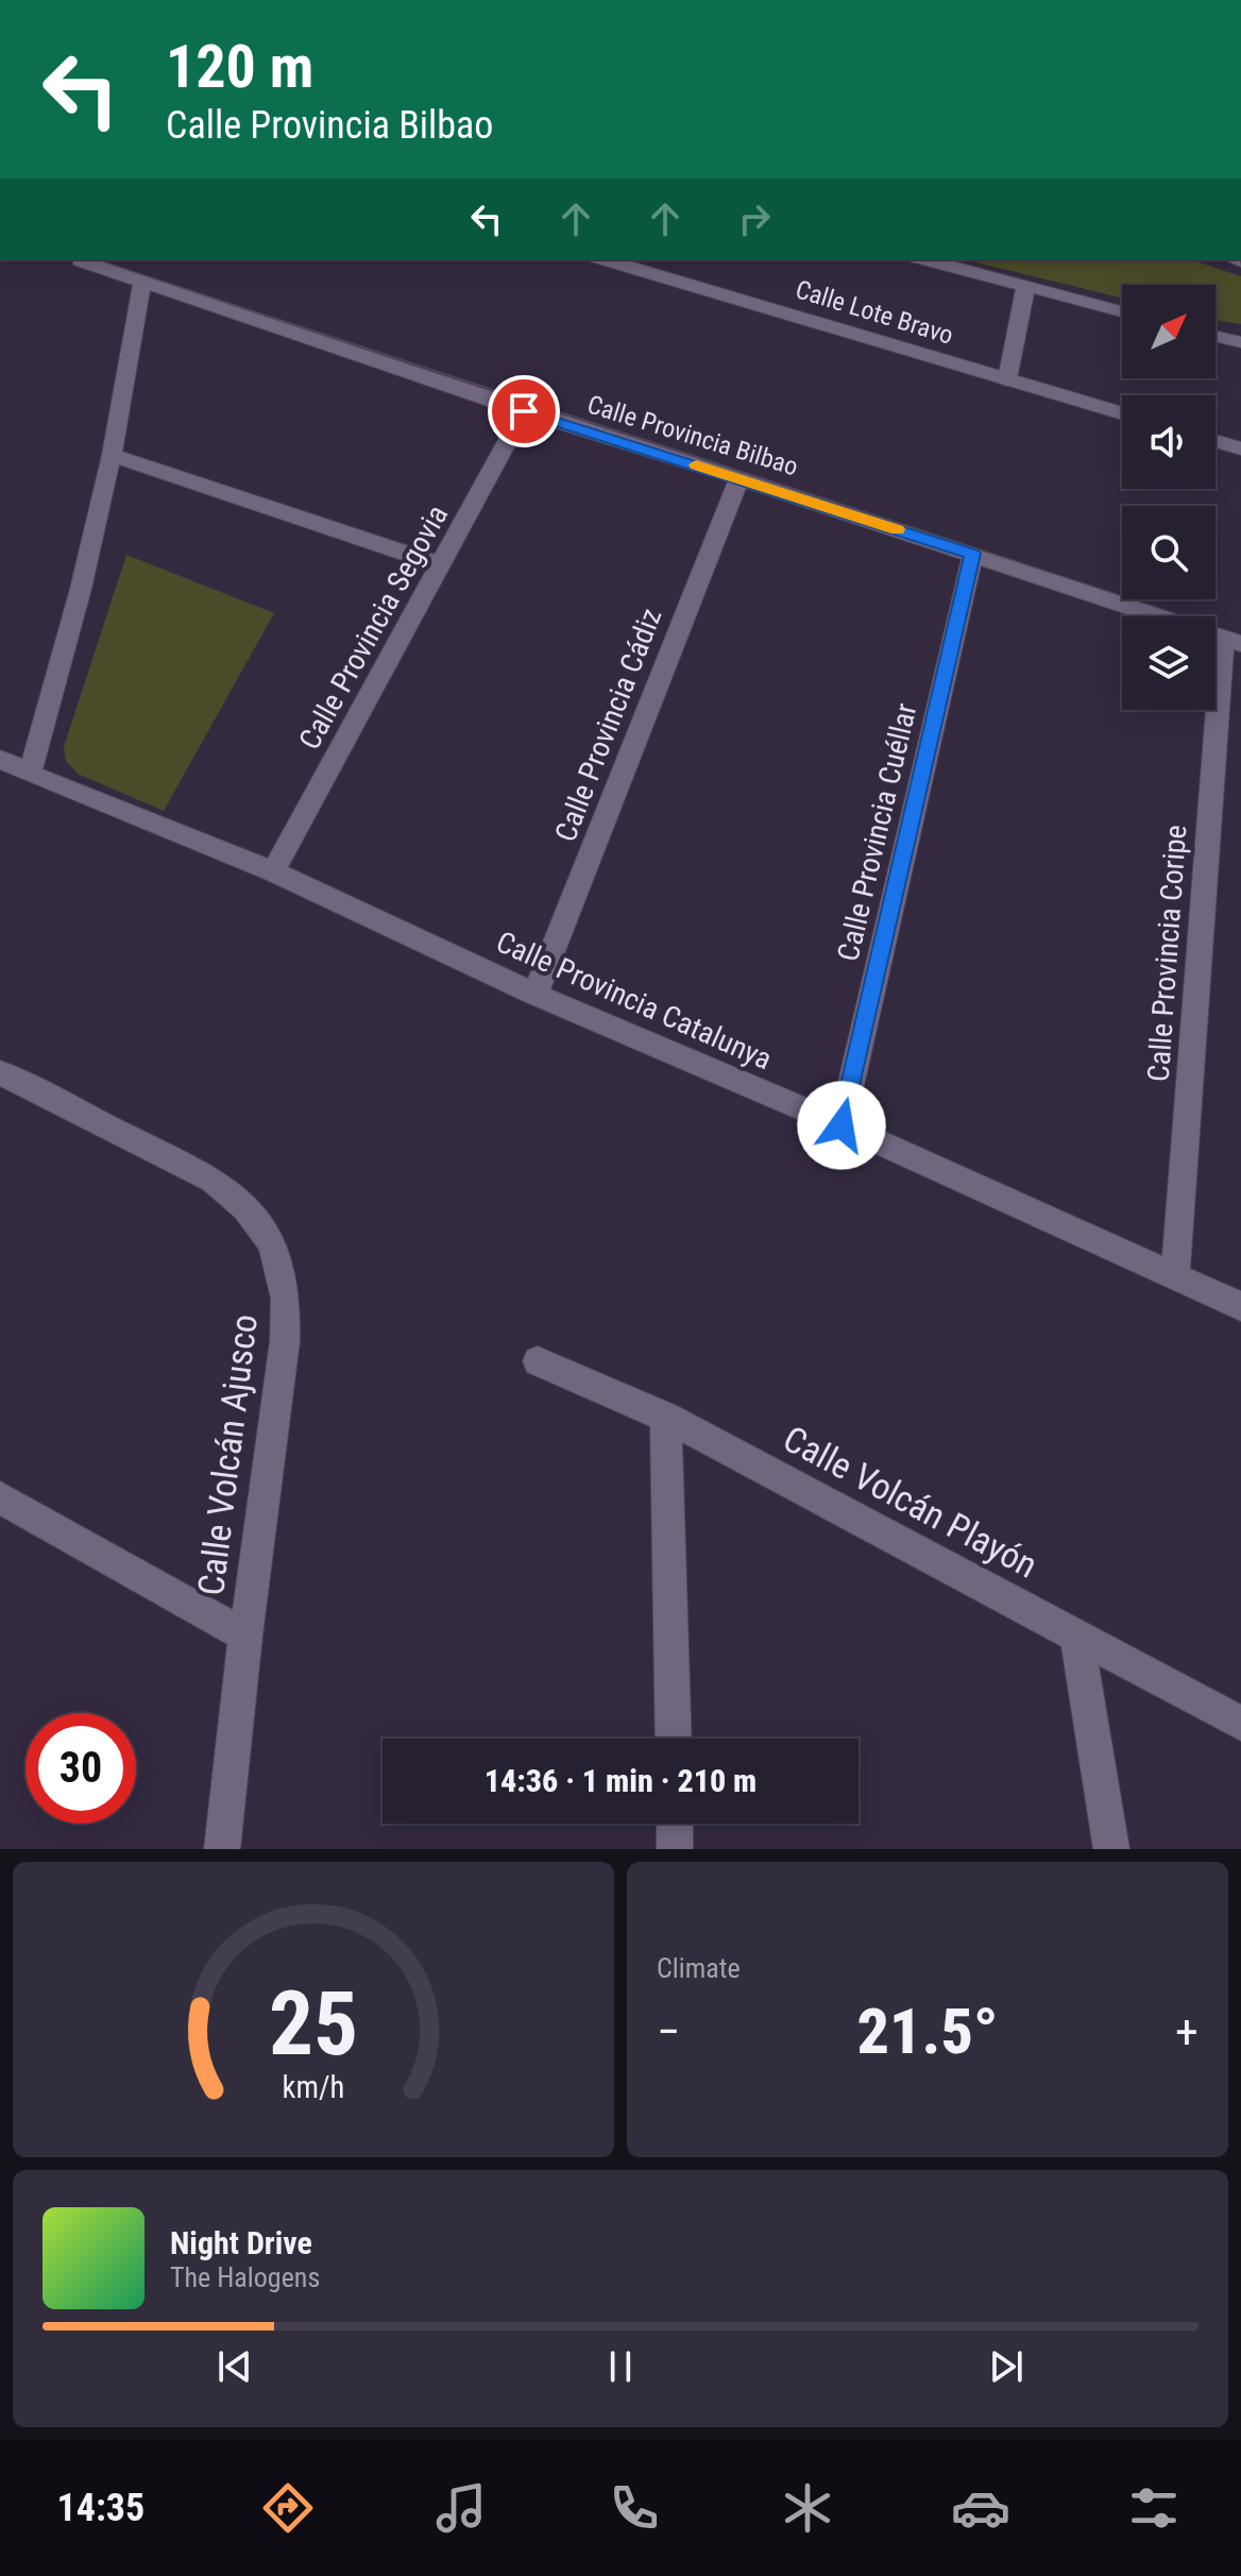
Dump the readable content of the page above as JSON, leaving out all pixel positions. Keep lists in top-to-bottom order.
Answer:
{
  "streets": {
    "street": [
      "Calle Lote Bravo",
      "Calle Provincia Bilbao",
      "Calle Provincia Segovia",
      "Calle Provincia Cádiz",
      "Calle Provincia Cuéllar",
      "Calle Provincia Coripe",
      "Calle Provincia Catalunya",
      "Calle Volcán Ajusco",
      "Calle Volcán Playón"
    ]
  },
  "crossings": [
    ["Calle Provincia Bilbao", "Calle Provincia Segovia"],
    ["Calle Provincia Bilbao", "Calle Provincia Cádiz"],
    ["Calle Provincia Bilbao", "Calle Provincia Cuéllar"],
    ["Calle Provincia Bilbao", "Calle Provincia Coripe"],
    ["Calle Provincia Segovia", "Calle Provincia Catalunya"],
    ["Calle Provincia Cádiz", "Calle Provincia Catalunya"],
    ["Calle Provincia Cuéllar", "Calle Provincia Catalunya"],
    ["Calle Provincia Coripe", "Calle Provincia Catalunya"]
  ],
  "north": "top right",
  "page": {
    "turn": ["120 m", "Calle Provincia Bilbao"],
    "limit": "30",
    "trip": "14:36 · 1 min · 210 m",
    "tile": "Climate",
    "heat": ["−", "21.5°", "+"],
    "song": ["Night Drive", "The Halogens"],
    "tabs": "14:35",
    "gauge": ["25", "km/h"]
  }
}
